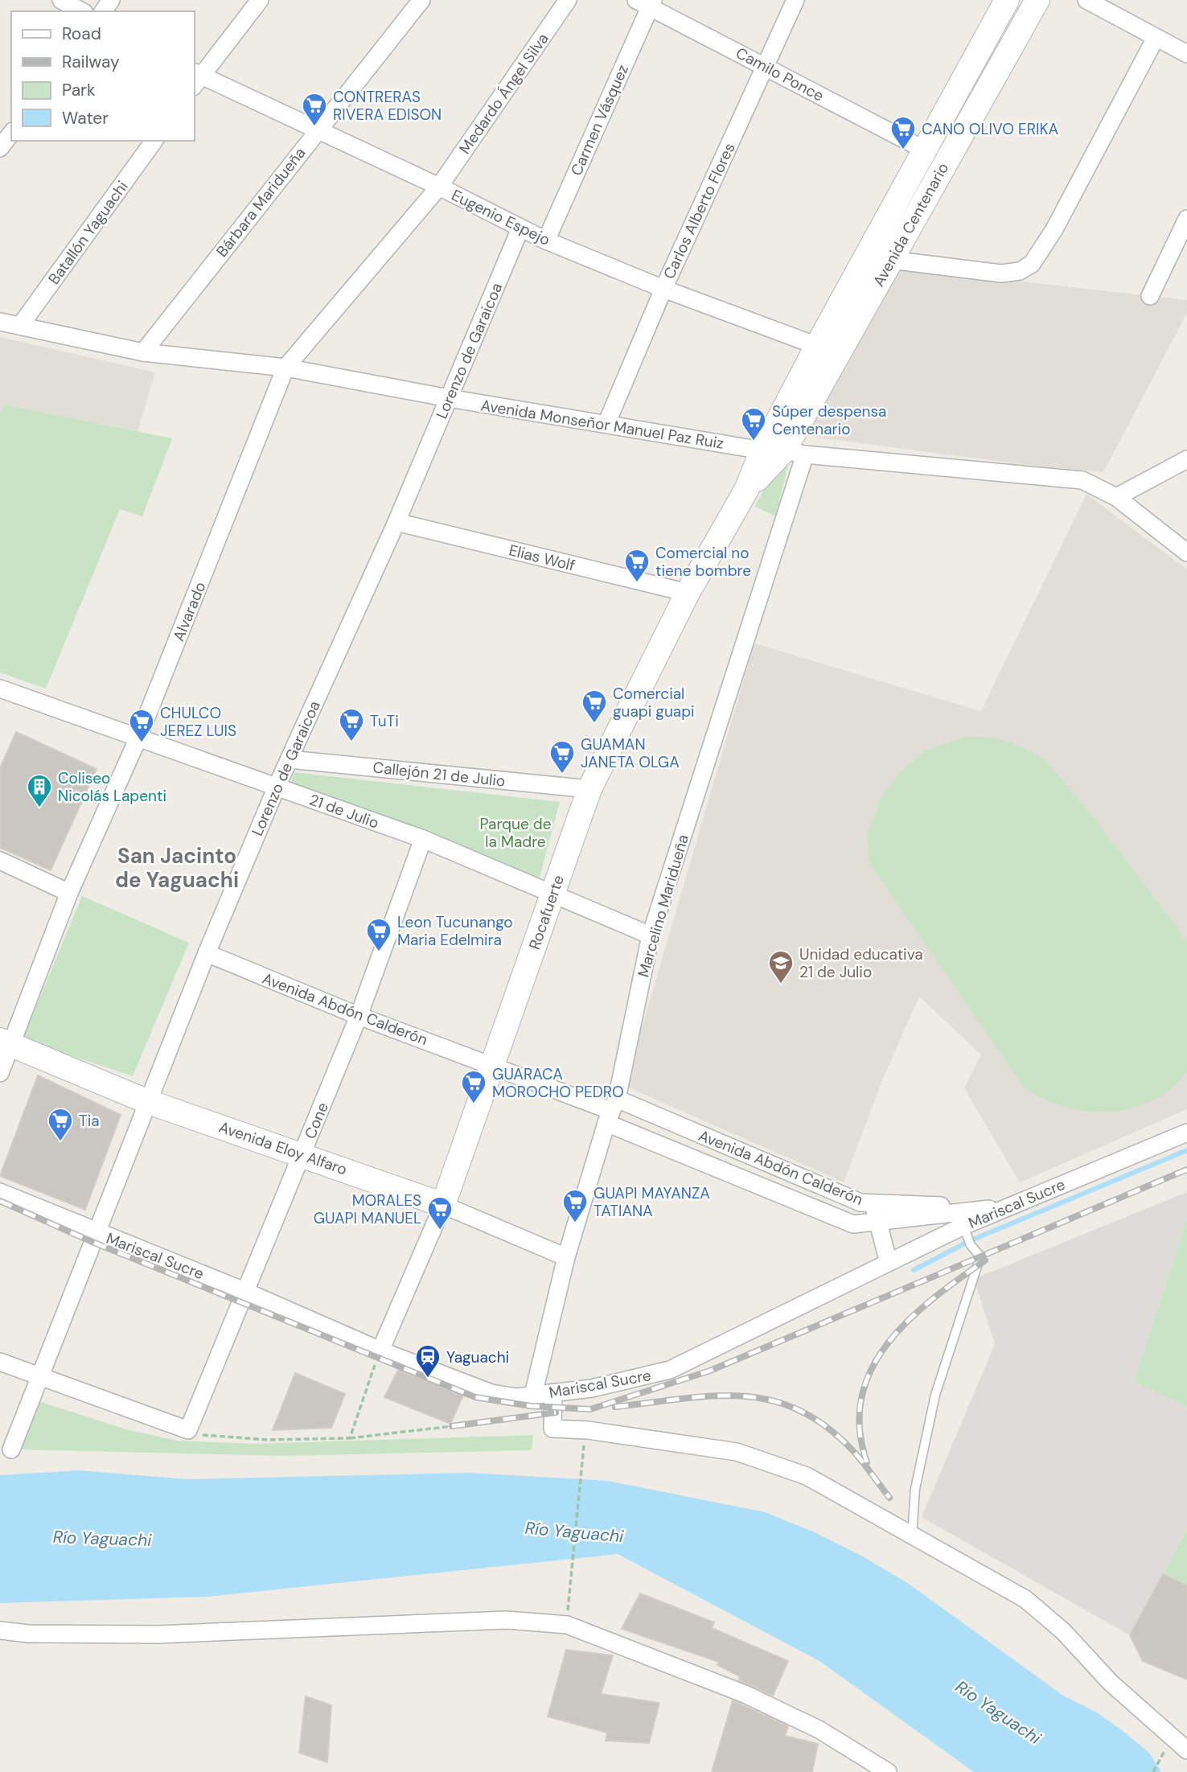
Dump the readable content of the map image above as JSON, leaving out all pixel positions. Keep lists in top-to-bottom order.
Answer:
{
  "streets": {
    "street": [
      "Camilo Ponce",
      "Medardo Ángel Silva",
      "Carmen Vásquez",
      "Bárbara Maridueña",
      "Carlos Alberto Flores",
      "Eugenio Espejo",
      "Avenida Centenario",
      "Batallón Yaguachi",
      "Lorenzo de Garaicoa",
      "Avenida Monseñor Manuel Paz Ruiz",
      "Elias Wolf",
      "Alvarado",
      "Callejón 21 de Julio",
      "21 de Julio",
      "Marcelino Maridueña",
      "Rocafuerte",
      "Avenida Abdón Calderón",
      "Cone",
      "Avenida Eloy Alfaro",
      "Mariscal Sucre"
    ]
  },
  "crossings": [
    ["Camilo Ponce", "Carmen Vásquez"],
    ["Camilo Ponce", "Carlos Alberto Flores"],
    ["Camilo Ponce", "Avenida Centenario"],
    ["Medardo Ángel Silva", "Eugenio Espejo"],
    ["Medardo Ángel Silva", "Alvarado"],
    ["Carmen Vásquez", "Eugenio Espejo"],
    ["Bárbara Maridueña", "Eugenio Espejo"],
    ["Bárbara Maridueña", "Avenida Monseñor Manuel Paz Ruiz"],
    ["Carlos Alberto Flores", "Eugenio Espejo"],
    ["Carlos Alberto Flores", "Avenida Monseñor Manuel Paz Ruiz"],
    ["Eugenio Espejo", "Avenida Centenario"],
    ["Eugenio Espejo", "Lorenzo de Garaicoa"],
    ["Eugenio Espejo", "Alvarado"],
    ["Avenida Centenario", "Avenida Monseñor Manuel Paz Ruiz"],
    ["Avenida Centenario", "Marcelino Maridueña"],
    ["Avenida Centenario", "Rocafuerte"],
    ["Batallón Yaguachi", "Avenida Monseñor Manuel Paz Ruiz"],
    ["Lorenzo de Garaicoa", "Avenida Monseñor Manuel Paz Ruiz"],
    ["Lorenzo de Garaicoa", "Elias Wolf"],
    ["Lorenzo de Garaicoa", "Callejón 21 de Julio"],
    ["Lorenzo de Garaicoa", "21 de Julio"],
    ["Lorenzo de Garaicoa", "Avenida Abdón Calderón"],
    ["Lorenzo de Garaicoa", "Avenida Eloy Alfaro"],
    ["Lorenzo de Garaicoa", "Mariscal Sucre"],
    ["Avenida Monseñor Manuel Paz Ruiz", "Alvarado"],
    ["Avenida Monseñor Manuel Paz Ruiz", "Marcelino Maridueña"],
    ["Avenida Monseñor Manuel Paz Ruiz", "Rocafuerte"],
    ["Elias Wolf", "Rocafuerte"],
    ["Alvarado", "21 de Julio"],
    ["Alvarado", "Avenida Eloy Alfaro"],
    ["Callejón 21 de Julio", "Rocafuerte"],
    ["21 de Julio", "Marcelino Maridueña"],
    ["21 de Julio", "Rocafuerte"],
    ["21 de Julio", "Cone"],
    ["Marcelino Maridueña", "Rocafuerte"],
    ["Marcelino Maridueña", "Avenida Abdón Calderón"],
    ["Marcelino Maridueña", "Avenida Eloy Alfaro"],
    ["Marcelino Maridueña", "Mariscal Sucre"],
    ["Rocafuerte", "Avenida Abdón Calderón"],
    ["Rocafuerte", "Avenida Eloy Alfaro"],
    ["Rocafuerte", "Mariscal Sucre"],
    ["Avenida Abdón Calderón", "Cone"],
    ["Avenida Abdón Calderón", "Mariscal Sucre"],
    ["Cone", "Avenida Eloy Alfaro"],
    ["Cone", "Mariscal Sucre"]
  ],
  "districts": ["San Jacinto de Yaguachi"],
  "water": ["Río Yaguachi"],
  "parks": ["Parque de la Madre"],
  "places": {
    "supermarket": [
      "CONTRERAS RIVERA EDISON",
      "CANO OLIVO ERIKA",
      "Súper despensa Centenario",
      "Comercial no tiene bombre",
      "Comercial guapi guapi",
      "TuTi",
      "CHULCO JEREZ LUIS",
      "GUAMAN JANETA OLGA",
      "Leon Tucunango Maria Edelmira",
      "GUARACA MOROCHO PEDRO",
      "Tia",
      "GUAPI MAYANZA TATIANA",
      "MORALES GUAPI MANUEL"
    ],
    "building": ["Coliseo Nicolás Lapenti"],
    "school or university": ["Unidad educativa 21 de Julio"],
    "station": ["Yaguachi"]
  },
  "legend": [
    "Road",
    "Railway",
    "Park",
    "Water"
  ]
}
